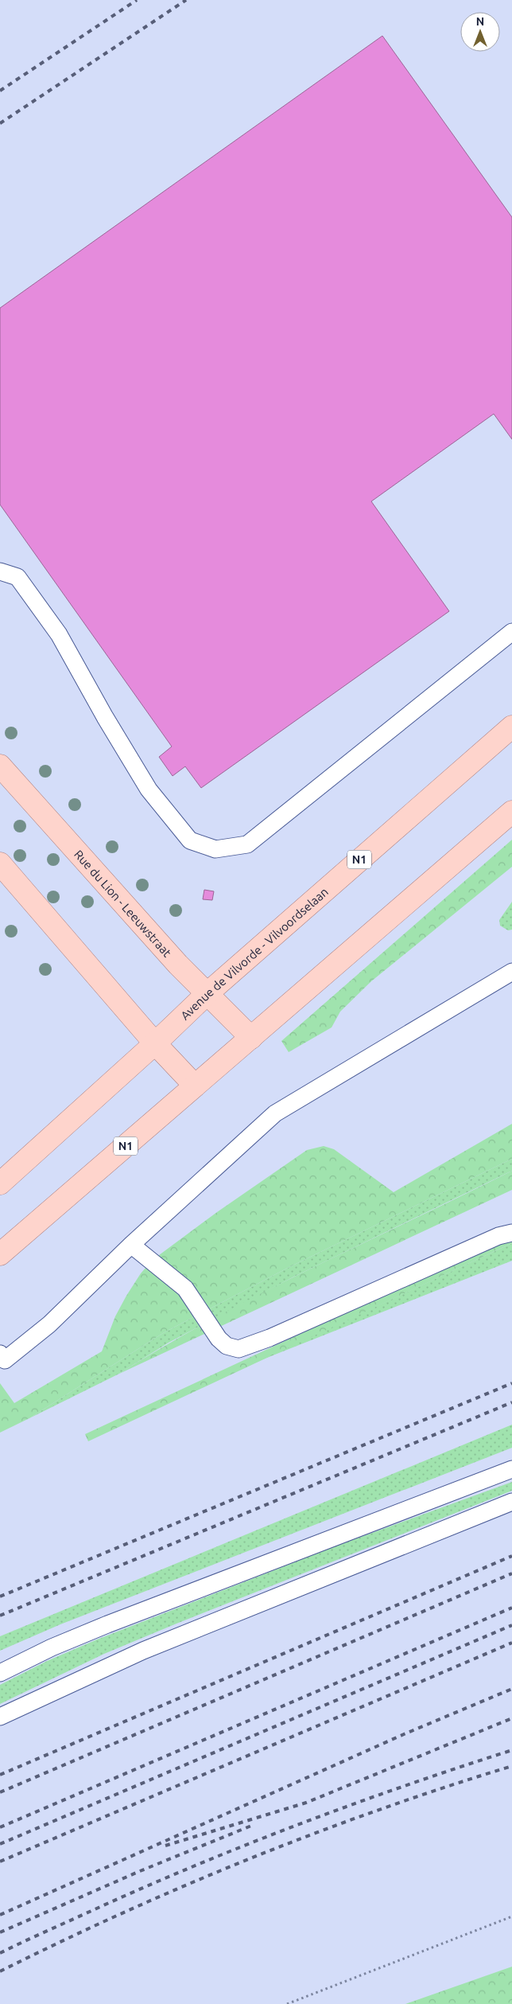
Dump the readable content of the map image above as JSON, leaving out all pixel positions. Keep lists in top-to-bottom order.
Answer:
{
  "streets": {
    "main road": ["N1", "Rue du Lion - Leeuwstraat", "Avenue de Vilvorde - Vilvoordselaan"]
  },
  "crossings": [
    ["N1", "Rue du Lion - Leeuwstraat"],
    ["Rue du Lion - Leeuwstraat", "Avenue de Vilvorde - Vilvoordselaan"]
  ],
  "north": "top"
}
